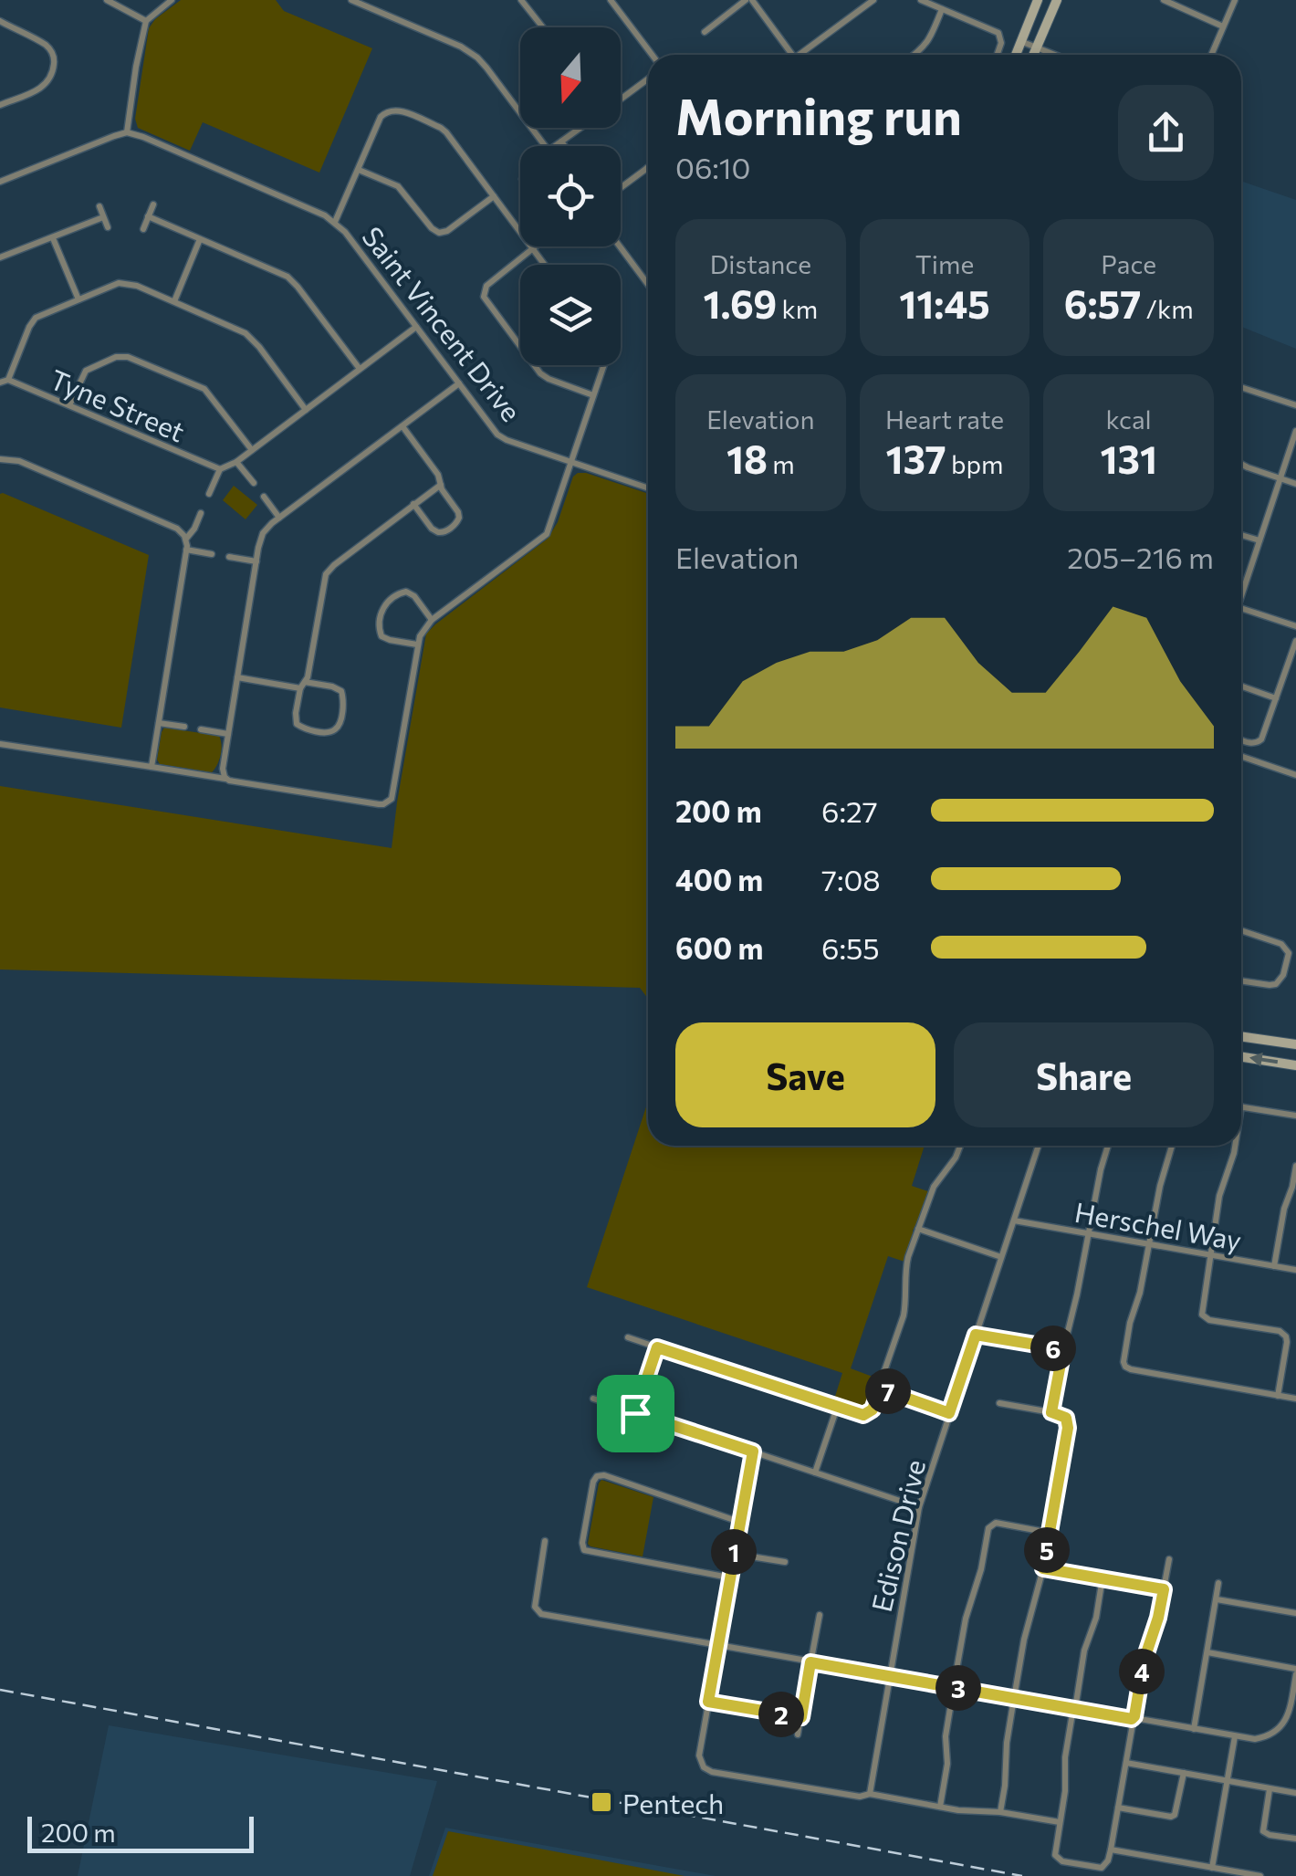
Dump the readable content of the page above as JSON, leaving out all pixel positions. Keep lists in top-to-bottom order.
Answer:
{
  "streets": {
    "street": [
      "Saint Vincent Drive",
      "Tyne Street",
      "Herschel Way",
      "Edison Drive"
    ]
  },
  "crossings": [
    ["Herschel Way", "Edison Drive"]
  ],
  "places": {
    "transit": ["Pentech"]
  },
  "scale_bar": "200 m",
  "north": "bottom",
  "page": {
    "heading": ["Morning run", "06:10"],
    "stats": [
      ["Distance", "1.69 km"],
      ["Time", "11:45"],
      ["Pace", "6:57 /km"],
      ["Elevation", "18 m"],
      ["Heart rate", "137 bpm"],
      ["kcal", "131"]
    ],
    "chart": ["Elevation", "205–216 m"],
    "list": [
      {
        "name": "200 m",
        "note": "6:27"
      },
      {
        "name": "400 m",
        "note": "7:08"
      },
      {
        "name": "600 m",
        "note": "6:55"
      }
    ],
    "buttons": ["Save", "Share"],
    "pins": [
      "6",
      "7",
      "5",
      "1",
      "4",
      "3",
      "2"
    ],
    "scale": "200 m"
  }
}
